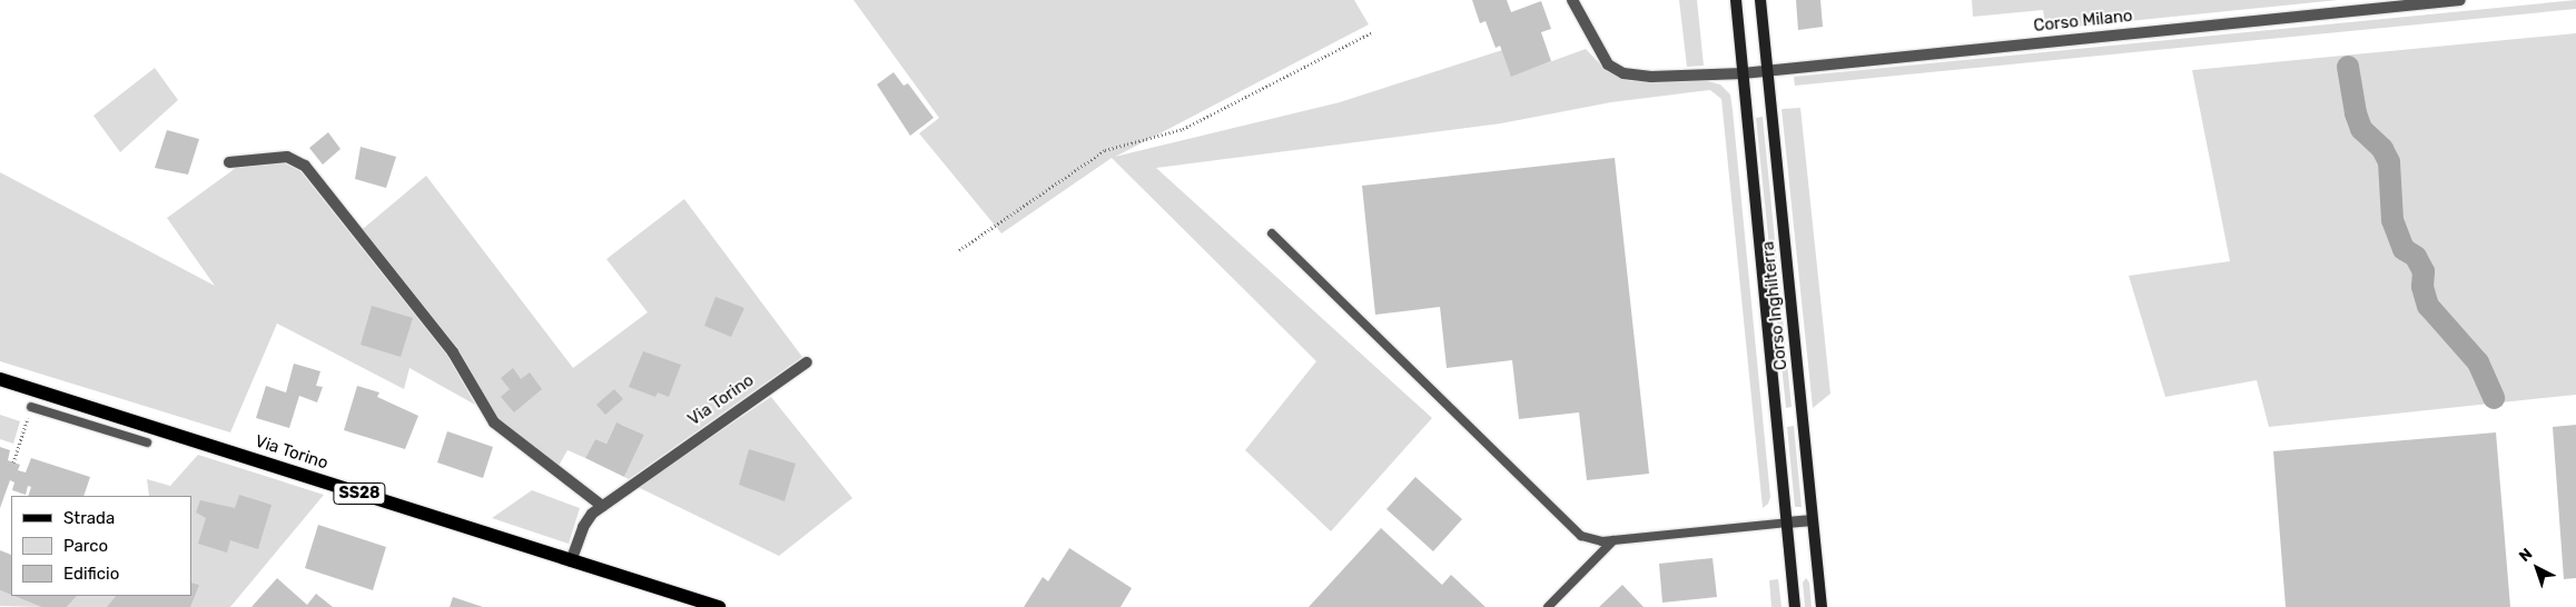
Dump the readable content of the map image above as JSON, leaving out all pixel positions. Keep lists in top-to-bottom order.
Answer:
{
  "streets": {
    "main road": ["Via Torino", "SS28"],
    "street": ["Corso Milano", "Corso Inghilterra"]
  },
  "crossings": [
    ["Corso Milano", "Corso Inghilterra"]
  ],
  "legend": ["Strada", "Parco", "Edificio"],
  "north": "top left"
}
